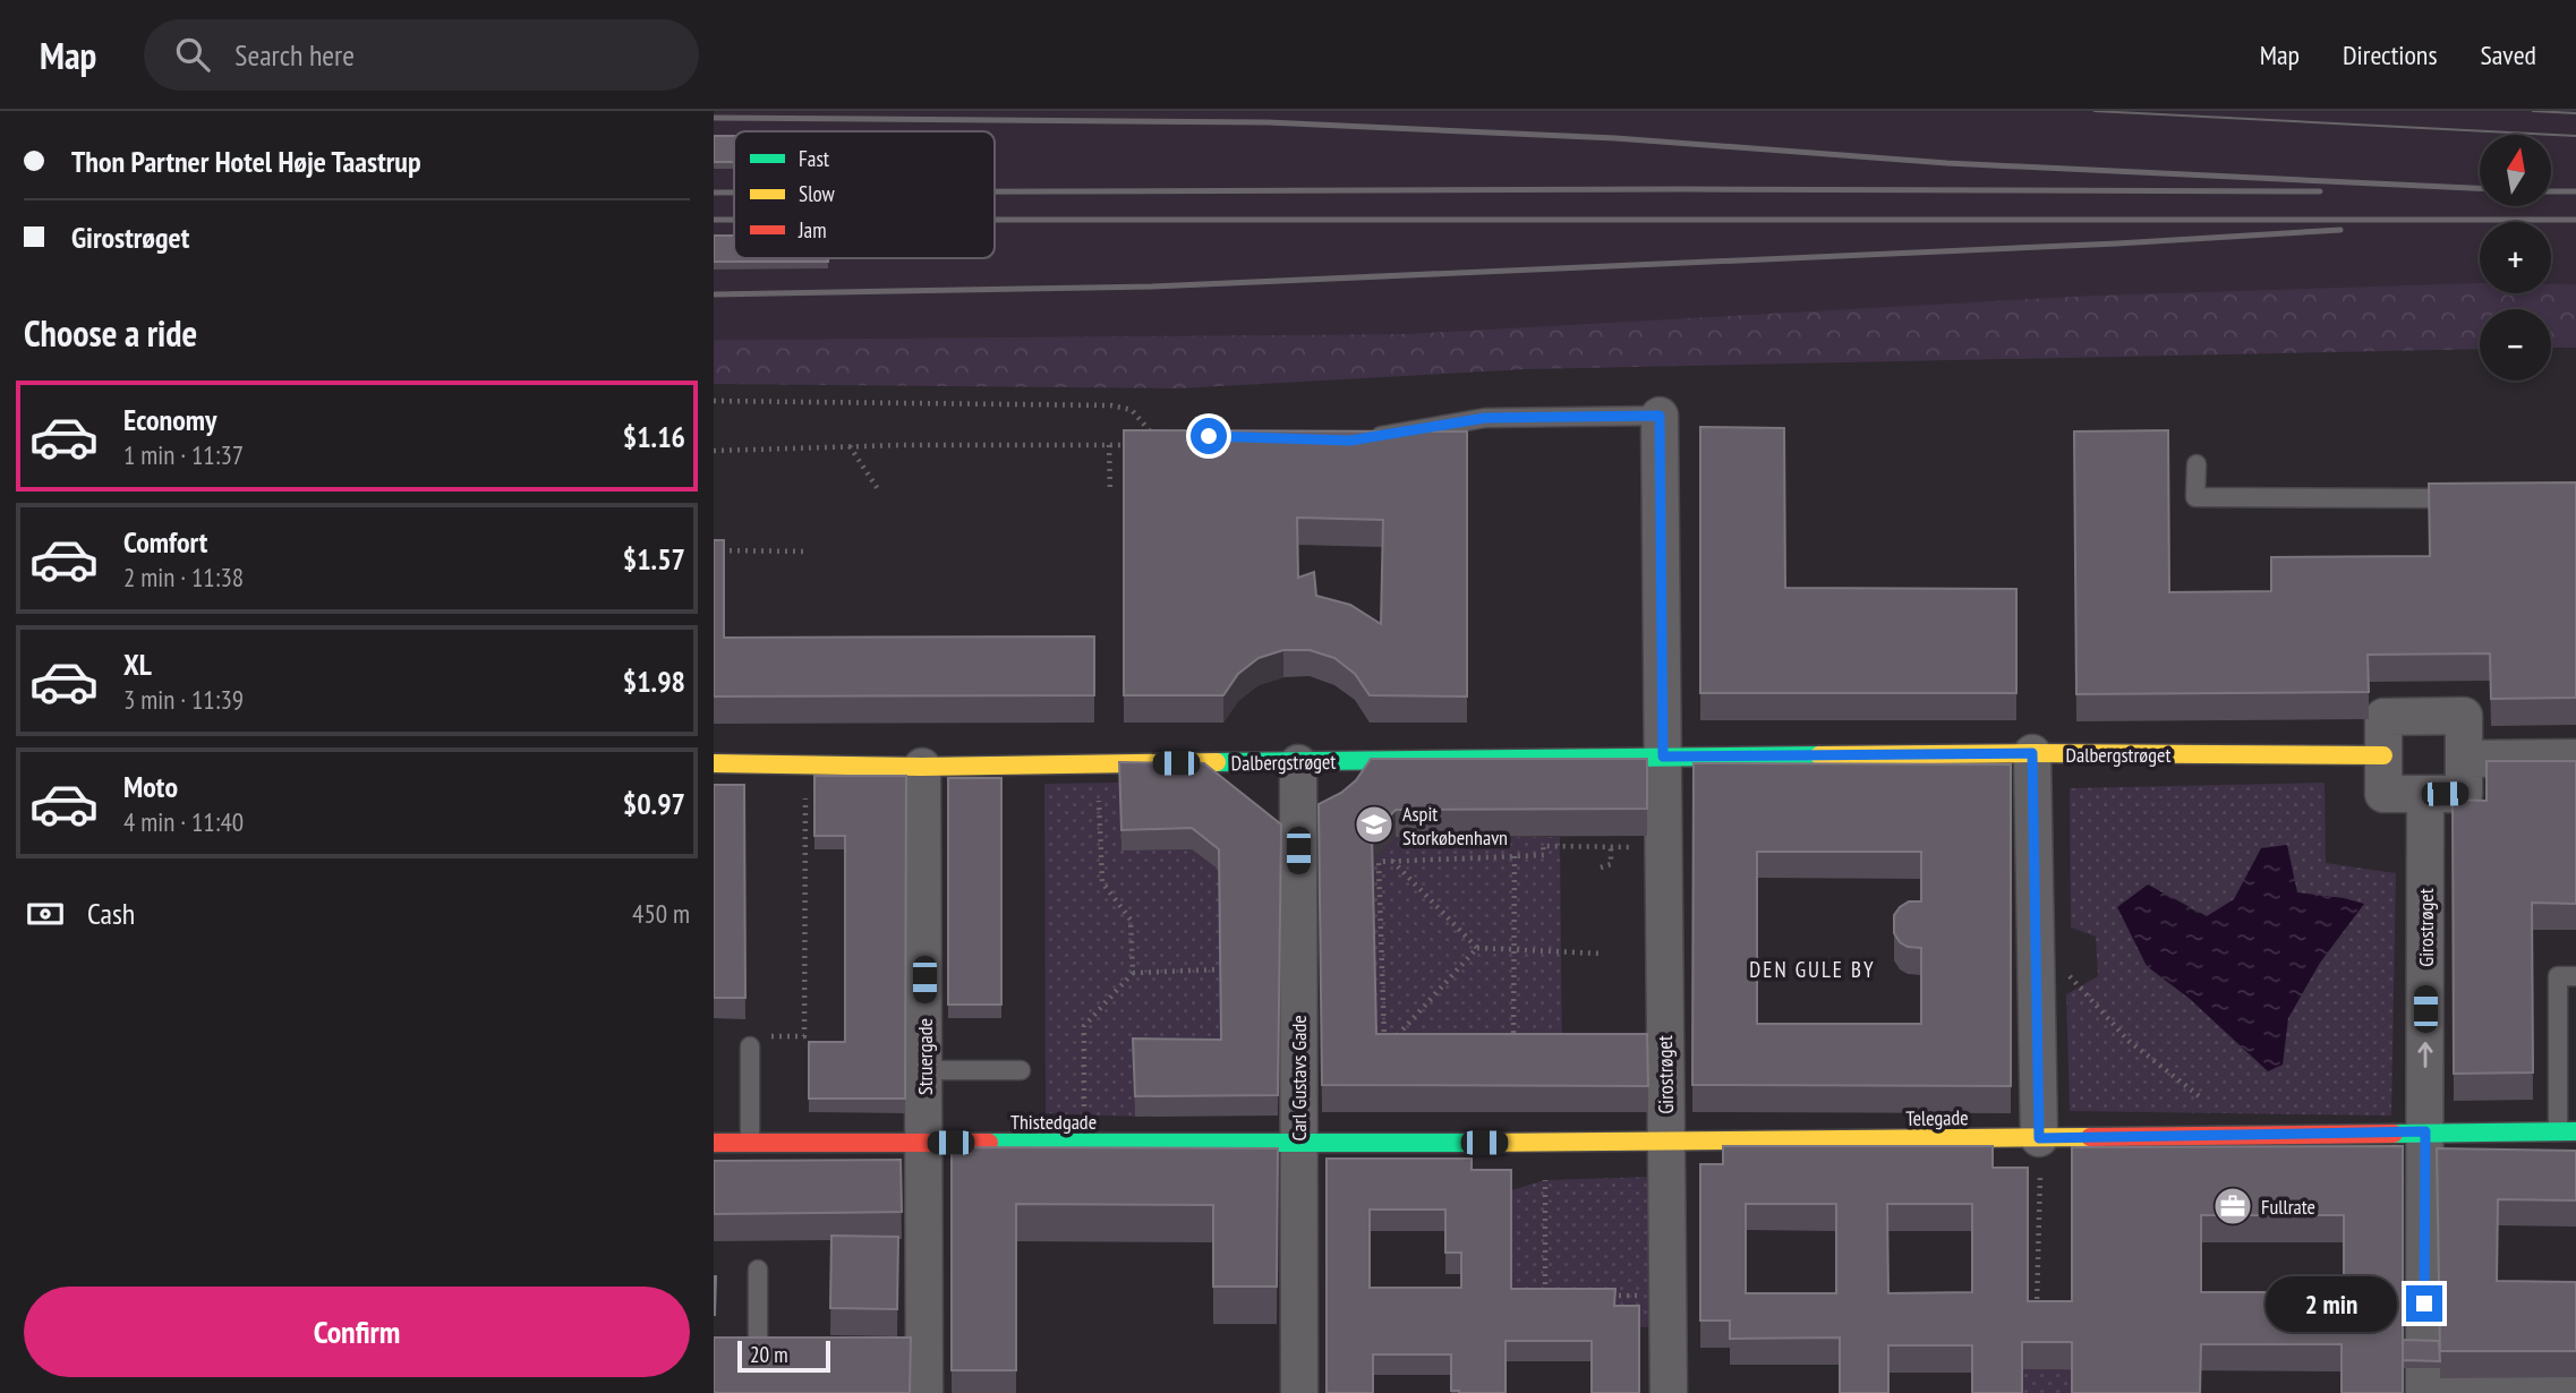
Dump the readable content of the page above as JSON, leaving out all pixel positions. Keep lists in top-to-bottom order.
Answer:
{
  "streets": {
    "street": [
      "Dalbergstrøget",
      "Girostrøget",
      "Struergade",
      "Carl Gustavs Gade",
      "Telegade",
      "Thistedgade"
    ]
  },
  "crossings": [
    ["Dalbergstrøget", "Girostrøget"],
    ["Dalbergstrøget", "Struergade"],
    ["Dalbergstrøget", "Carl Gustavs Gade"],
    ["Girostrøget", "Telegade"],
    ["Struergade", "Thistedgade"],
    ["Carl Gustavs Gade", "Telegade"],
    ["Carl Gustavs Gade", "Thistedgade"],
    ["Telegade", "Thistedgade"]
  ],
  "districts": ["DEN GULE BY"],
  "places": {
    "school or university": ["Aspit Storkøbenhavn"],
    "office": ["Fullrate"]
  },
  "legend": ["Fast", "Slow", "Jam"],
  "scale_bar": "20 m",
  "north": "top",
  "page": {
    "header": "Map",
    "search": "Search here",
    "nav": ["Map", "Directions", "Saved"],
    "banner": ["Thon Partner Hotel Høje Taastrup", "Girostrøget"],
    "map_buttons": ["+", "−"],
    "heading": "Choose a ride",
    "list": [
      {
        "name": "Economy",
        "note": "1 min · 11:37",
        "value": "$1.16"
      },
      {
        "name": "Comfort",
        "note": "2 min · 11:38",
        "value": "$1.57"
      },
      {
        "name": "XL",
        "note": "3 min · 11:39",
        "value": "$1.98"
      },
      {
        "name": "Moto",
        "note": "4 min · 11:40",
        "value": "$0.97"
      }
    ],
    "pay": ["Cash", "450 m"],
    "buttons": "Confirm",
    "bubble": "2 min",
    "scale": "20 m"
  }
}
